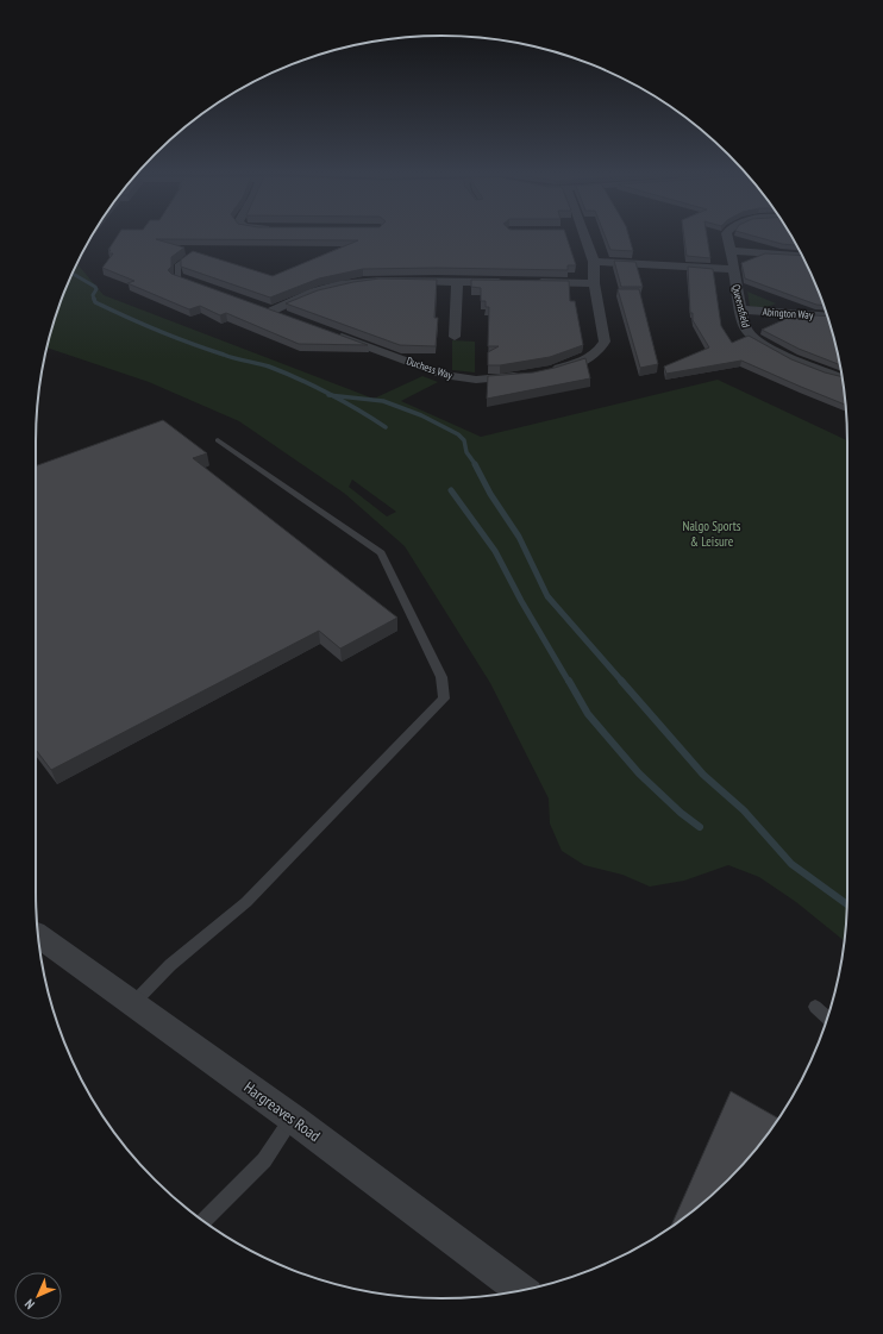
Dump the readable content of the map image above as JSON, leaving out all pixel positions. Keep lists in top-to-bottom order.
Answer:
{
  "streets": {
    "street": [
      "Queensfield",
      "Abington Way",
      "Duchess Way",
      "Hargreaves Road"
    ]
  },
  "crossings": [
    ["Queensfield", "Abington Way"]
  ],
  "parks": ["Nalgo Sports & Leisure"],
  "north": "bottom left"
}
